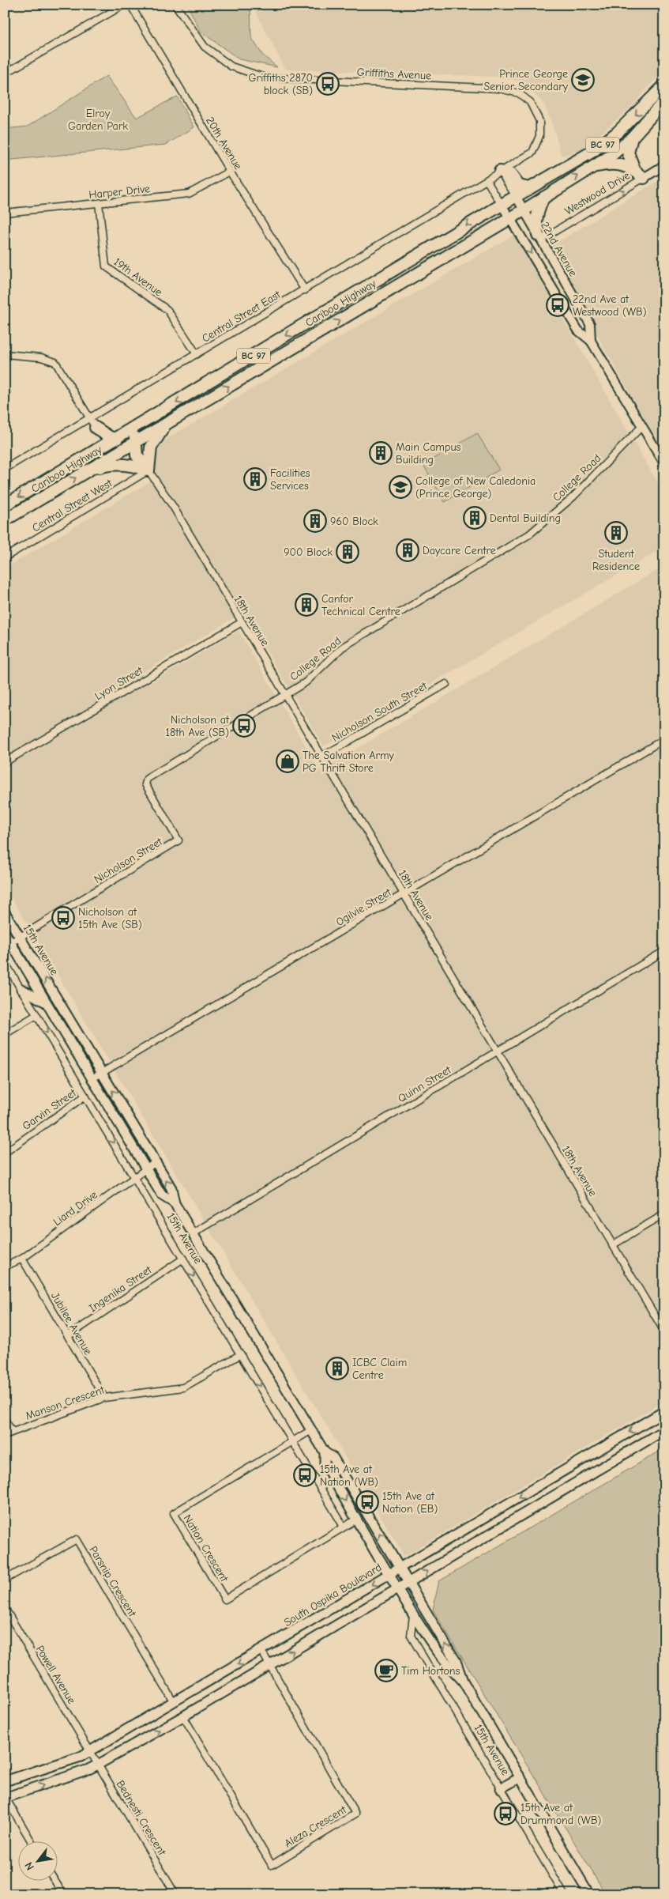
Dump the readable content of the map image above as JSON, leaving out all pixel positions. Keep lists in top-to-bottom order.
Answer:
{
  "streets": {
    "highway": ["BC 97", "Cariboo Highway"],
    "main road": ["15th Avenue", "South Ospika Boulevard"],
    "street": [
      "Griffiths Avenue",
      "20th Avenue",
      "Harper Drive",
      "Westwood Drive",
      "22nd Avenue",
      "19th Avenue",
      "Central Street East",
      "College Road",
      "Central Street West",
      "18th Avenue",
      "Lyon Street",
      "Nicholson South Street",
      "Nicholson Street",
      "Ogilvie Street",
      "Quinn Street",
      "Garvin Street",
      "Liard Drive",
      "Ingenika Street",
      "Jubilee Avenue",
      "Manson Crescent",
      "Nation Crescent",
      "Parsnip Crescent",
      "Powell Avenue",
      "Bednesti Crescent",
      "Aleza Crescent"
    ]
  },
  "crossings": [
    ["Griffiths Avenue", "22nd Avenue"],
    ["Griffiths Avenue", "Central Street East"],
    ["20th Avenue", "Harper Drive"],
    ["20th Avenue", "Central Street East"],
    ["Harper Drive", "19th Avenue"],
    ["Westwood Drive", "22nd Avenue"],
    ["22nd Avenue", "Cariboo Highway"],
    ["22nd Avenue", "Central Street East"],
    ["22nd Avenue", "College Road"],
    ["19th Avenue", "Central Street East"],
    ["College Road", "18th Avenue"],
    ["College Road", "Nicholson Street"],
    ["Central Street West", "18th Avenue"],
    ["18th Avenue", "Lyon Street"],
    ["18th Avenue", "Nicholson South Street"],
    ["18th Avenue", "Nicholson Street"],
    ["18th Avenue", "Ogilvie Street"],
    ["18th Avenue", "Quinn Street"],
    ["Nicholson Street", "15th Avenue"],
    ["Ogilvie Street", "15th Avenue"],
    ["15th Avenue", "Quinn Street"],
    ["15th Avenue", "Garvin Street"],
    ["15th Avenue", "Liard Drive"],
    ["15th Avenue", "Ingenika Street"],
    ["15th Avenue", "Manson Crescent"],
    ["15th Avenue", "Nation Crescent"],
    ["15th Avenue", "South Ospika Boulevard"],
    ["Liard Drive", "Jubilee Avenue"],
    ["Ingenika Street", "Jubilee Avenue"],
    ["Jubilee Avenue", "Manson Crescent"],
    ["Parsnip Crescent", "South Ospika Boulevard"],
    ["South Ospika Boulevard", "Powell Avenue"],
    ["South Ospika Boulevard", "Bednesti Crescent"],
    ["South Ospika Boulevard", "Aleza Crescent"],
    ["Powell Avenue", "Bednesti Crescent"]
  ],
  "one_way": ["Westwood Drive"],
  "parks": ["Elroy Garden Park"],
  "places": {
    "school or university": ["Prince George Senior Secondary", "College of New Caledonia (Prince George)"],
    "bus stop": [
      "Griffiths 2870 block (SB)",
      "22nd Ave at Westwood (WB)",
      "Nicholson at 18th Ave (SB)",
      "Nicholson at 15th Ave (SB)",
      "15th Ave at Nation (WB)",
      "15th Ave at Nation (EB)",
      "15th Ave at Drummond (WB)"
    ],
    "building": [
      "Main Campus Building",
      "Facilities Services",
      "Dental Building",
      "960 Block",
      "Student Residence",
      "Daycare Centre",
      "900 Block",
      "Canfor Technical Centre",
      "ICBC Claim Centre"
    ],
    "shop": ["The Salvation Army PG Thrift Store"],
    "cafe": ["Tim Hortons"]
  },
  "north": "bottom left"
}
